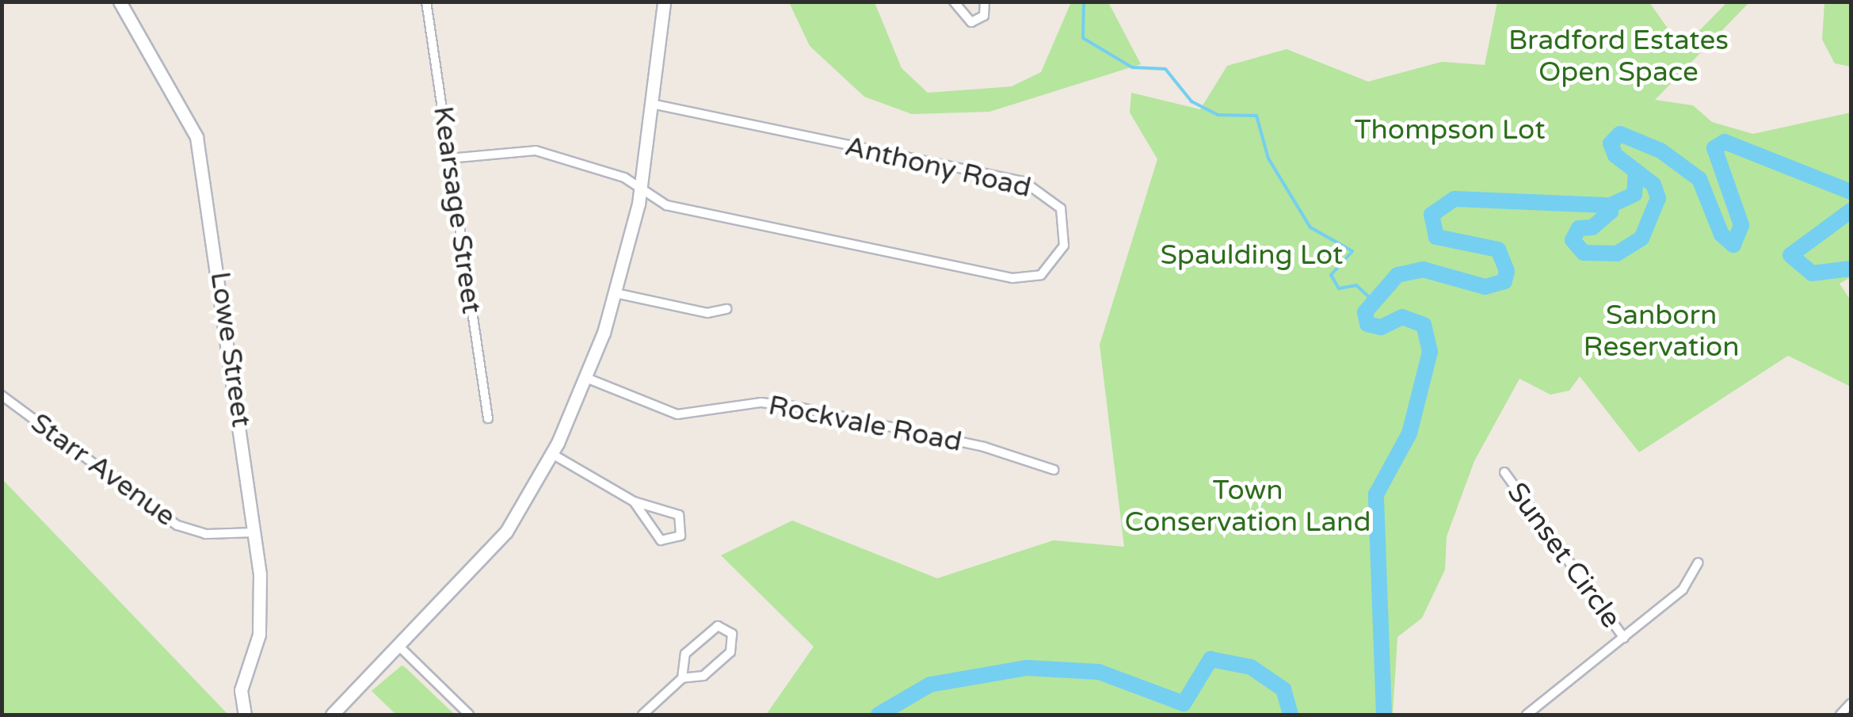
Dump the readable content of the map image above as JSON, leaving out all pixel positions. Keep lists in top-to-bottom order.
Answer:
{
  "streets": {
    "main road": ["Lowe Street"],
    "street": [
      "Anthony Road",
      "Kearsage Street",
      "Rockvale Road",
      "Starr Avenue",
      "Sunset Circle"
    ]
  },
  "crossings": [
    ["Lowe Street", "Starr Avenue"]
  ],
  "parks": [
    "Bradford Estates Open Space",
    "Thompson Lot",
    "Spaulding Lot",
    "Sanborn Reservation",
    "Town Conservation Land"
  ]
}
